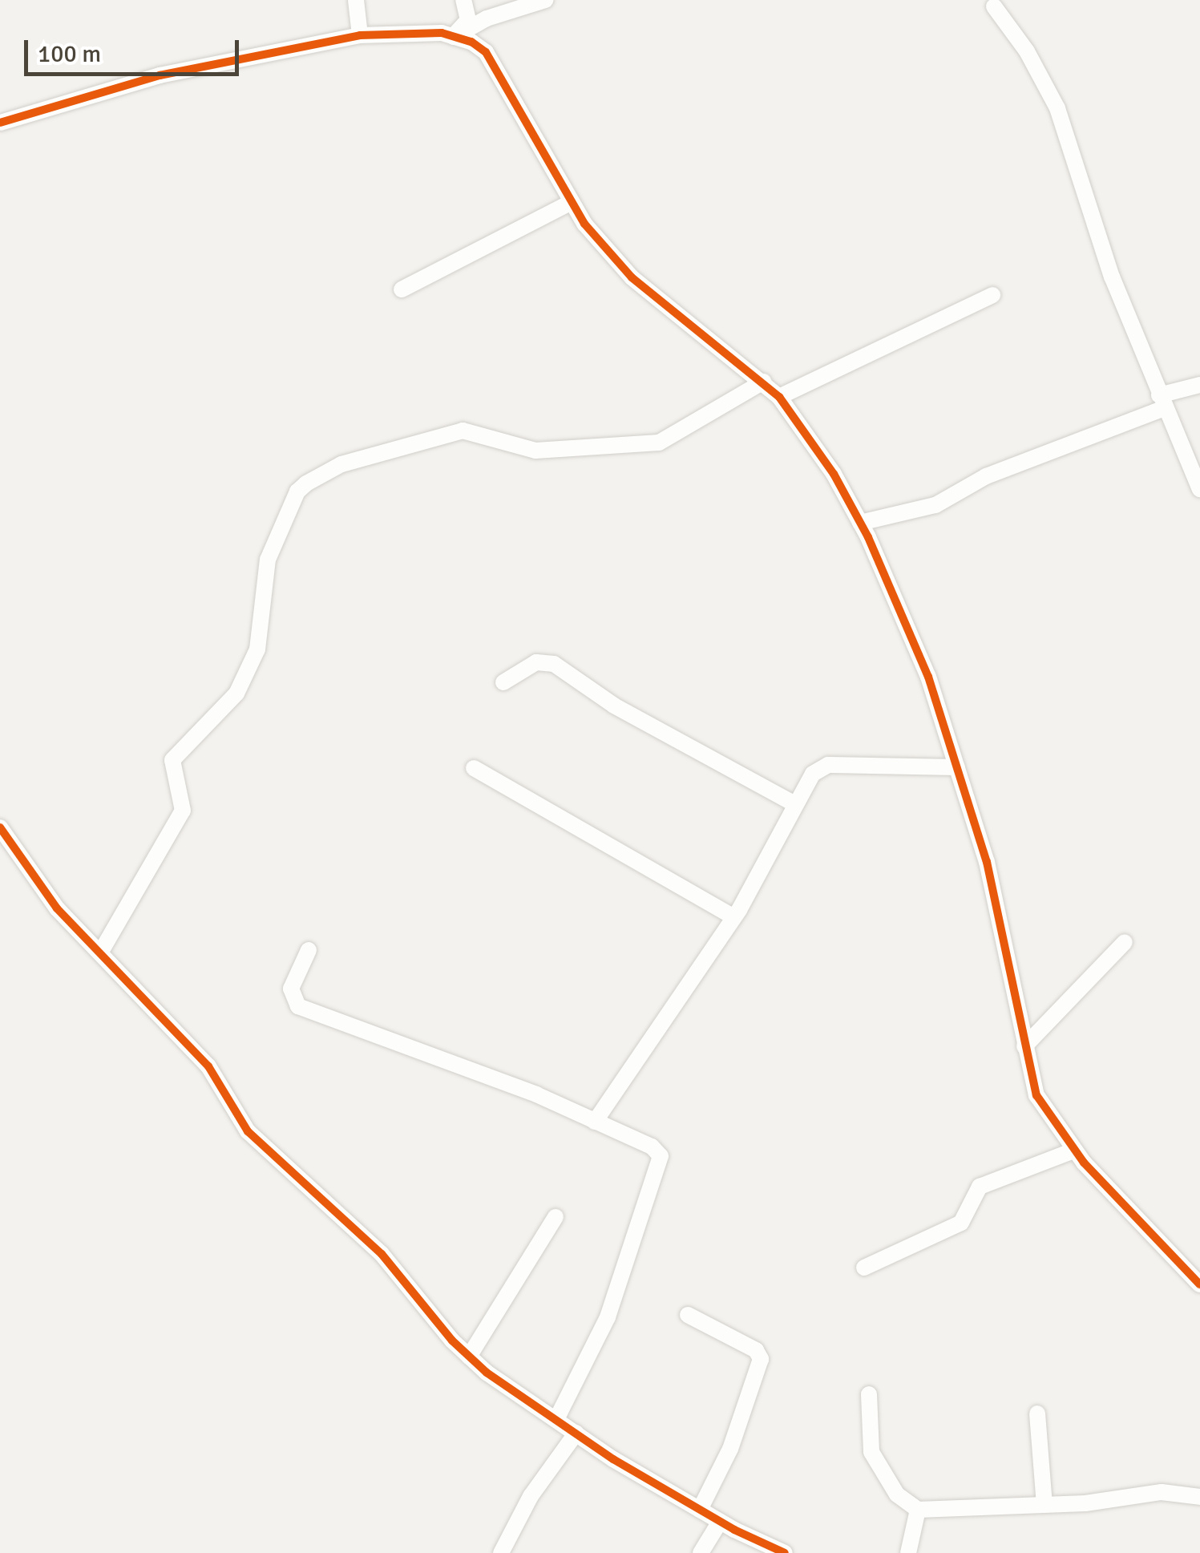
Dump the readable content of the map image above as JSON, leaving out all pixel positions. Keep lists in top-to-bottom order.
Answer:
{
  "scale_bar": "100 m"
}
